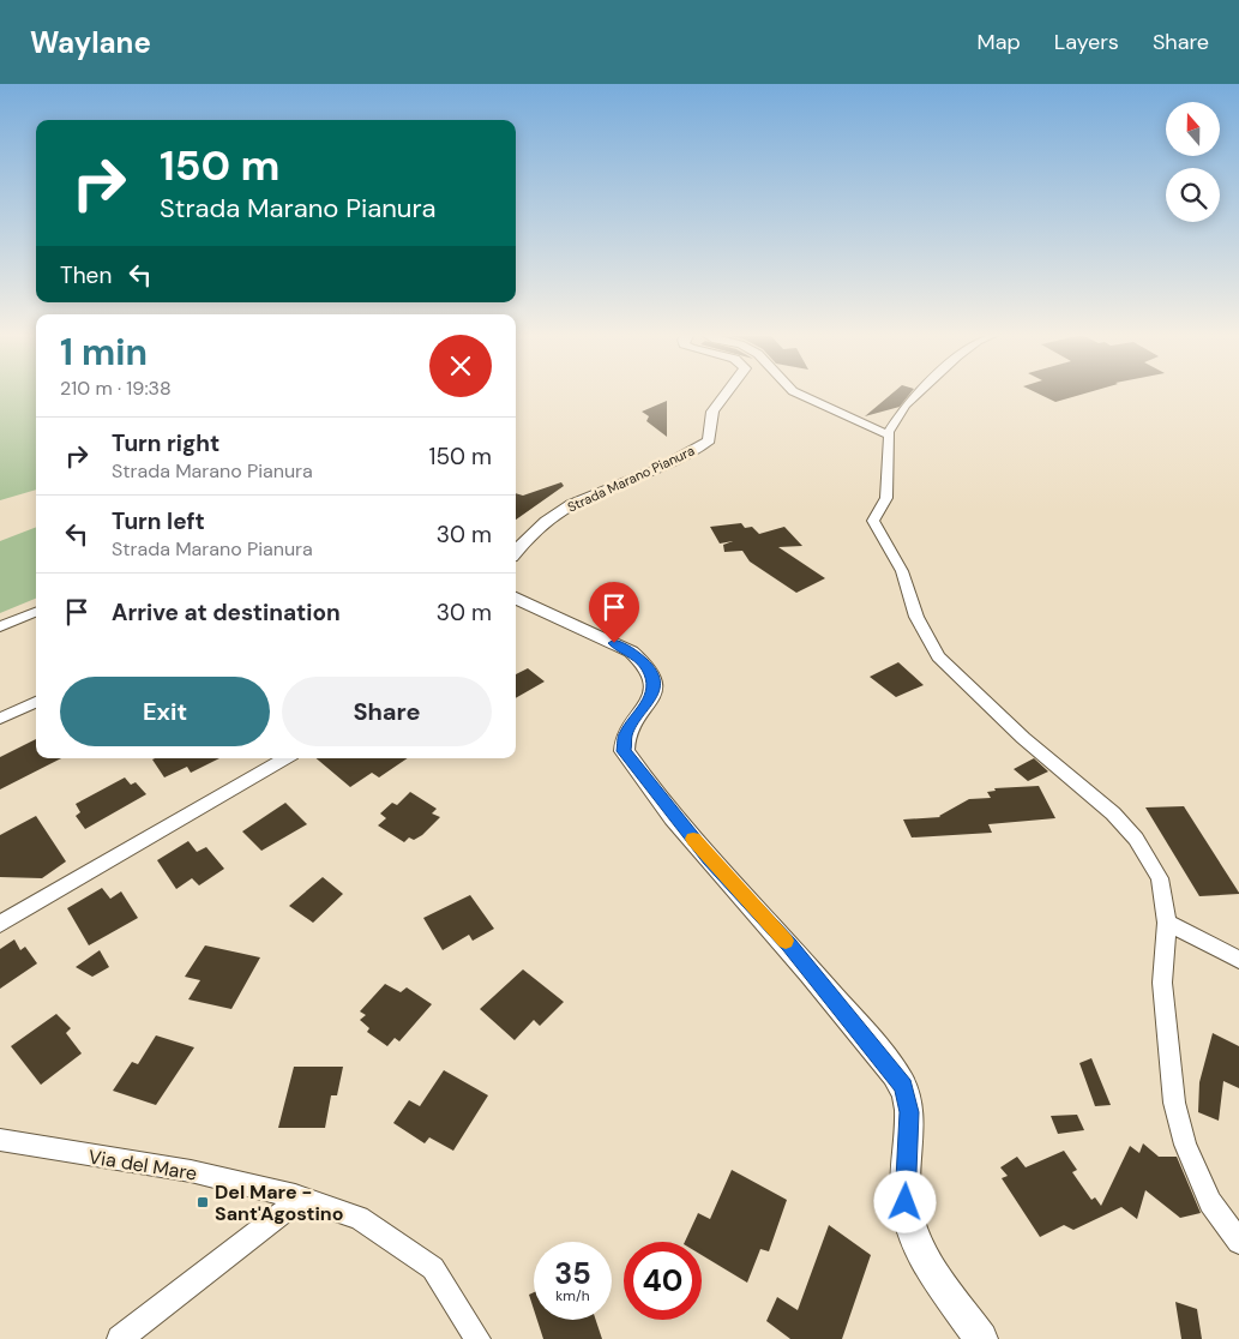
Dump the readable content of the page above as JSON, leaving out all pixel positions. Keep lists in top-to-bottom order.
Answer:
{
  "streets": {
    "street": ["Strada Marano Pianura", "Via del Mare"]
  },
  "places": {
    "transit": ["Del Mare - Sant'Agostino"]
  },
  "north": "top",
  "page": {
    "header": "Waylane",
    "nav": ["Map", "Layers", "Share"],
    "turn": ["150 m", "Strada Marano Pianura"],
    "then": "Then",
    "heading": ["1 min", "210 m · 19:38"],
    "list": [
      {
        "name": "Turn right",
        "note": "Strada Marano Pianura",
        "value": "150 m"
      },
      {
        "name": "Turn left",
        "note": "Strada Marano Pianura",
        "value": "30 m"
      },
      {
        "name": "Arrive at destination",
        "value": "30 m"
      }
    ],
    "buttons": ["Exit", "Share"],
    "speed": "35 km/h",
    "limit": "40"
  }
}
